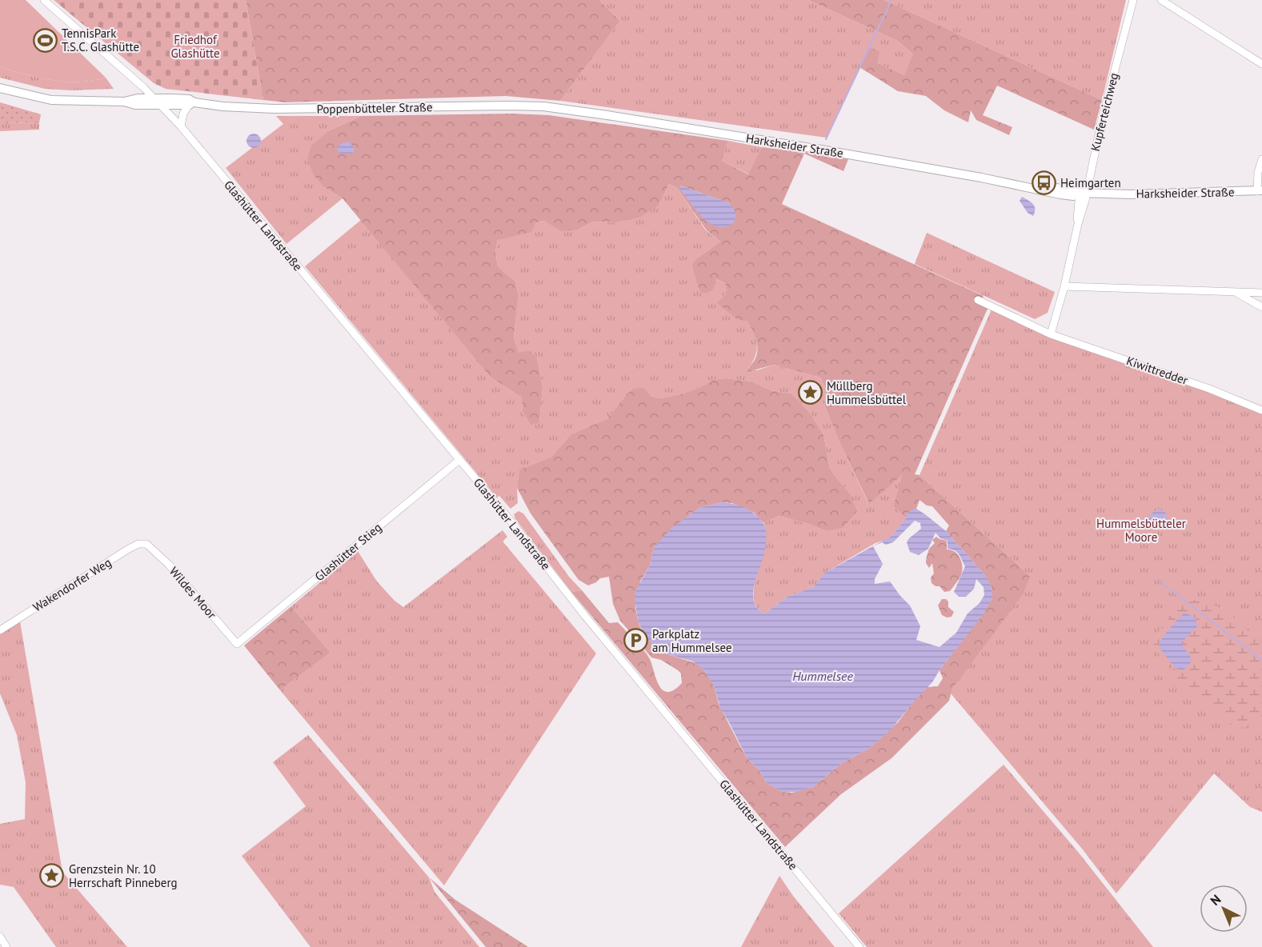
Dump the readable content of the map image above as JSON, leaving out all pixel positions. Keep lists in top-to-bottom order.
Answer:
{
  "streets": {
    "main road": ["Poppenbütteler Straße", "Harksheider Straße"],
    "street": [
      "Kupferteichweg",
      "Glashütter Landstraße",
      "Kiwittredder",
      "Glashütter Stieg",
      "Wakendorfer Weg",
      "Wildes Moor"
    ]
  },
  "crossings": [
    ["Poppenbütteler Straße", "Harksheider Straße"],
    ["Poppenbütteler Straße", "Glashütter Landstraße"],
    ["Kupferteichweg", "Harksheider Straße"],
    ["Glashütter Landstraße", "Glashütter Stieg"],
    ["Glashütter Stieg", "Wildes Moor"],
    ["Wakendorfer Weg", "Wildes Moor"]
  ],
  "water": ["Hummelsee"],
  "parks": ["Friedhof Glashütte", "Hummelsbütteler Moore"],
  "places": {
    "sports": ["TennisPark T.S.C. Glashütte"],
    "bus stop": ["Heimgarten"],
    "place": ["Müllberg Hummelsbüttel", "Grenzstein Nr. 10 Herrschaft Pinneberg"],
    "parking": ["Parkplatz am Hummelsee"]
  },
  "north": "top left"
}
